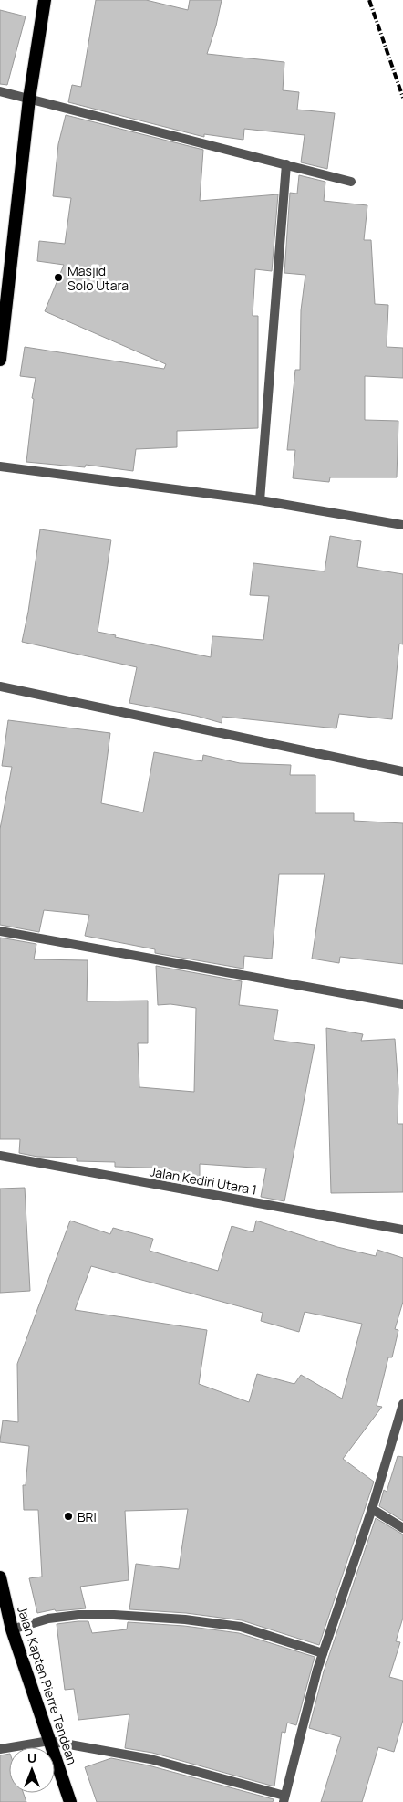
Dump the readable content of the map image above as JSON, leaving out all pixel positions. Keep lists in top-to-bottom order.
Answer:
{
  "streets": {
    "highway": ["Jalan Kapten Pierre Tendean"],
    "street": ["Jalan Kediri Utara 1"]
  },
  "places": ["Masjid Solo Utara", "BRI"],
  "north": "top"
}
